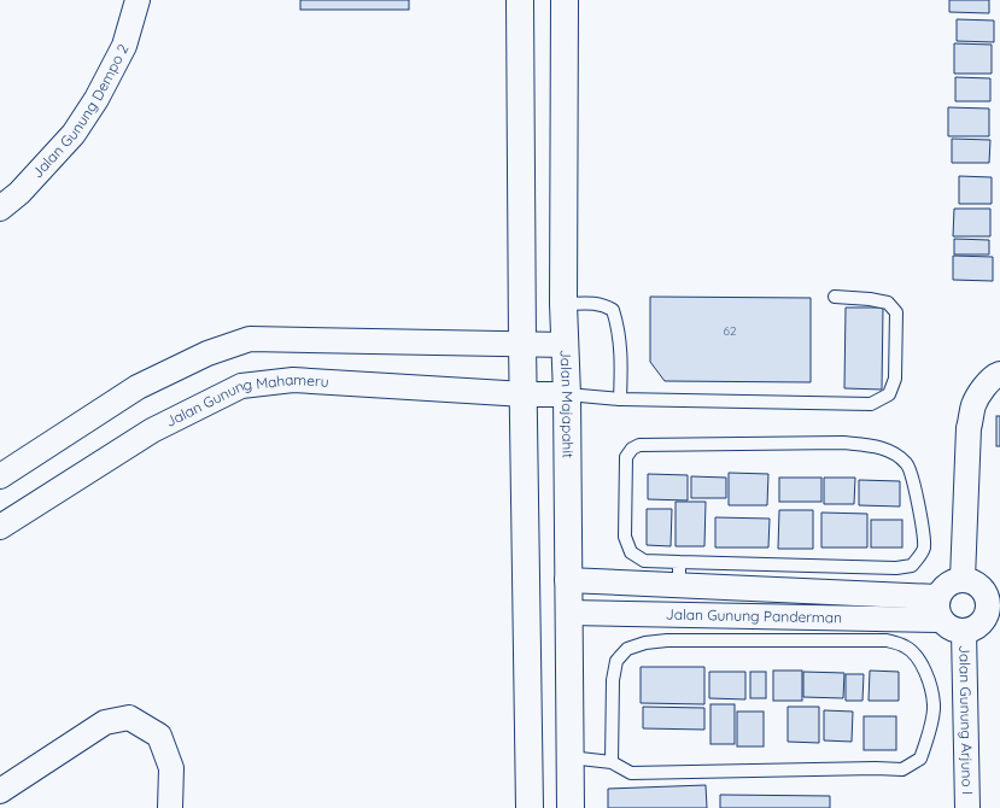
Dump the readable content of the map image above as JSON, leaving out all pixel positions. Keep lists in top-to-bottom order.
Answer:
{
  "streets": {
    "street": [
      "Jalan Gunung Dempo 2",
      "Jalan Gunung Mahameru",
      "Jalan Majapahit",
      "Jalan Gunung Panderman",
      "Jalan Gunung Arjuno I"
    ]
  },
  "crossings": [
    ["Jalan Gunung Mahameru", "Jalan Majapahit"],
    ["Jalan Majapahit", "Jalan Gunung Panderman"],
    ["Jalan Gunung Panderman", "Jalan Gunung Arjuno I"]
  ],
  "house_numbers": ["62"]
}
